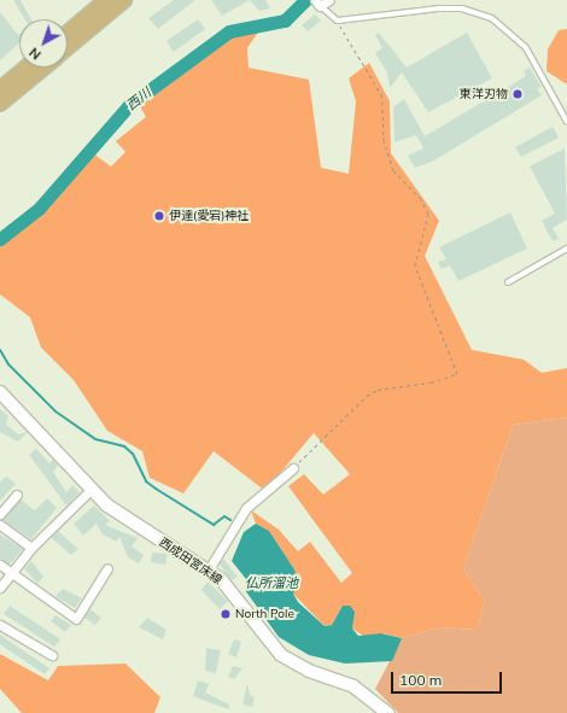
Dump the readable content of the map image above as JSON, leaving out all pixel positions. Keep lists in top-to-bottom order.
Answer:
{
  "streets": {
    "main road": ["西成田宮床線"]
  },
  "water": ["西川", "仏所溜池"],
  "places": ["東洋刃物", "伊達(愛宕)神社", "North Pole"],
  "scale_bar": "100 m",
  "north": "bottom left"
}
